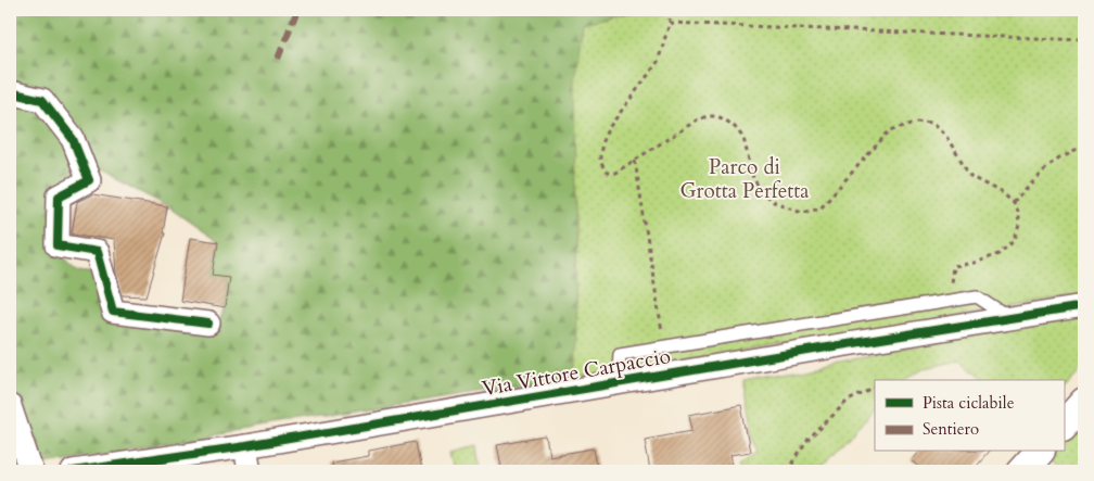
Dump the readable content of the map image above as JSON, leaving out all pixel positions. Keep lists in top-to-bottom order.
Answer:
{
  "streets": {
    "street": ["Via Vittore Carpaccio"]
  },
  "parks": ["Parco di Grotta Perfetta"],
  "legend": ["Pista ciclabile", "Sentiero"]
}
